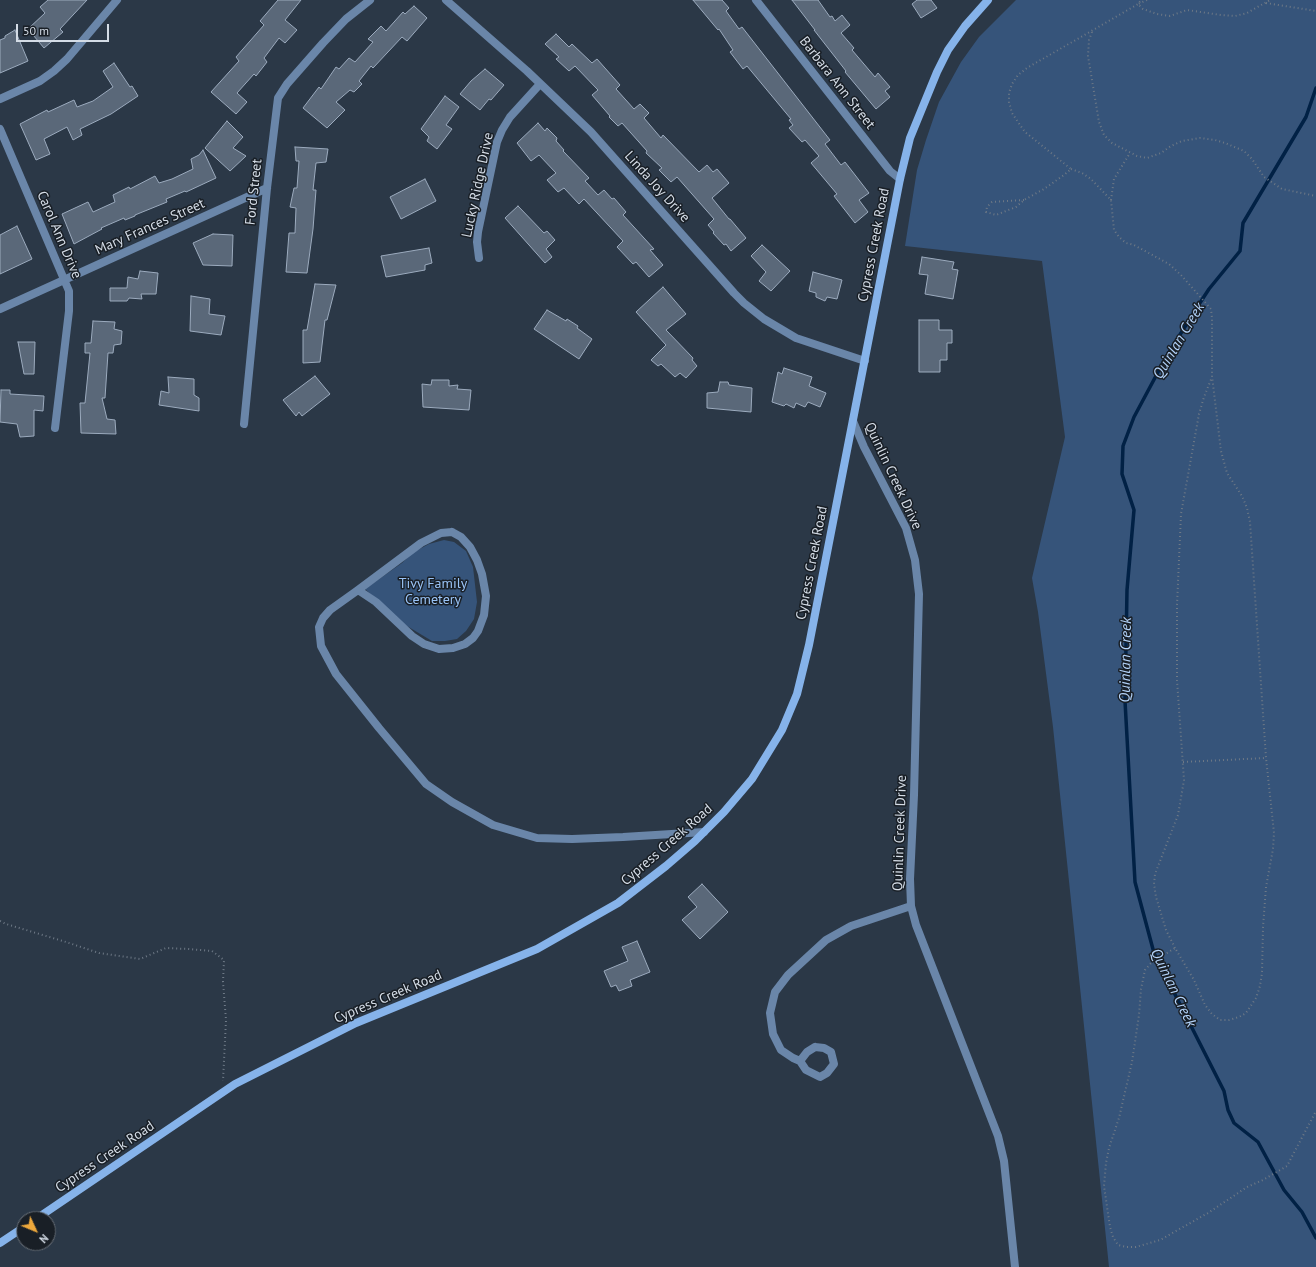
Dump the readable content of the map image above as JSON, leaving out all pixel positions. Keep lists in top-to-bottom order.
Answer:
{
  "streets": {
    "main road": ["Cypress Creek Road"],
    "street": [
      "Barbara Ann Street",
      "Lucky Ridge Drive",
      "Linda Joy Drive",
      "Ford Street",
      "Mary Frances Street",
      "Carol Ann Drive",
      "Quinlin Creek Drive"
    ]
  },
  "crossings": [
    ["Barbara Ann Street", "Cypress Creek Road"],
    ["Lucky Ridge Drive", "Linda Joy Drive"],
    ["Linda Joy Drive", "Cypress Creek Road"],
    ["Ford Street", "Mary Frances Street"],
    ["Mary Frances Street", "Carol Ann Drive"],
    ["Cypress Creek Road", "Quinlin Creek Drive"]
  ],
  "water": ["Quinlan Creek"],
  "parks": ["Tivy Family Cemetery"],
  "scale_bar": "50 m",
  "north": "bottom right"
}
